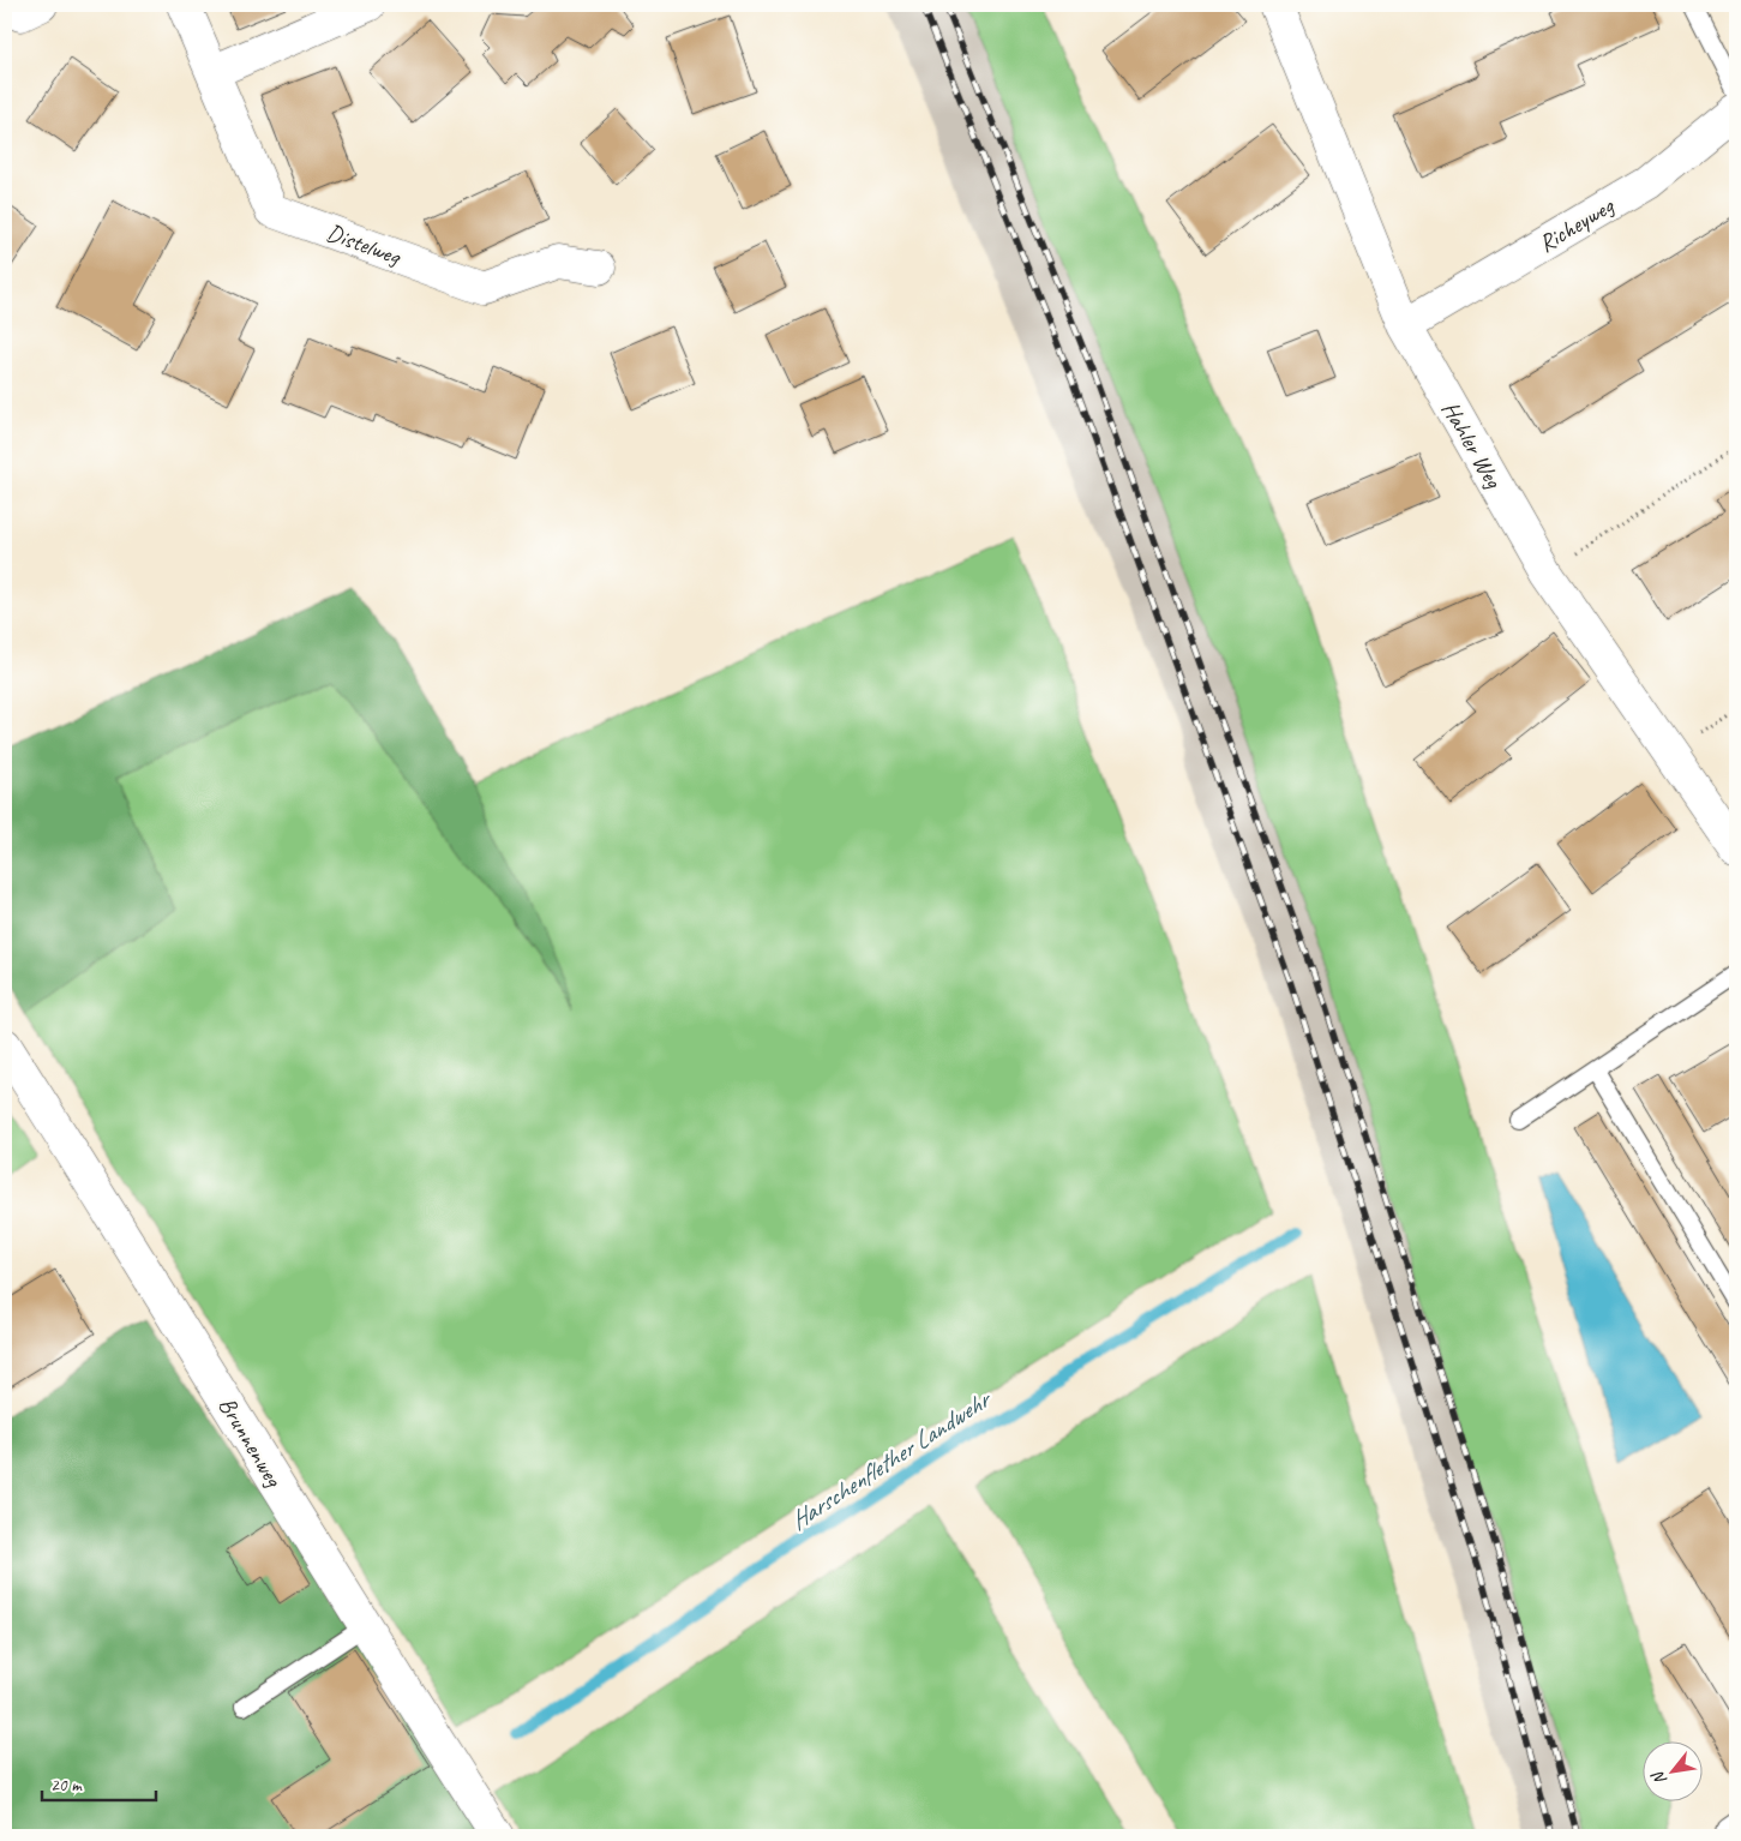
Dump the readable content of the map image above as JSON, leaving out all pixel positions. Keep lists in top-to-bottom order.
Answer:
{
  "streets": {
    "street": [
      "Richeyweg",
      "Distelweg",
      "Hahler Weg",
      "Brunnenweg"
    ]
  },
  "crossings": [
    ["Richeyweg", "Hahler Weg"]
  ],
  "water": ["Harschenflether Landwehr"],
  "scale_bar": "20 m",
  "north": "bottom left"
}
